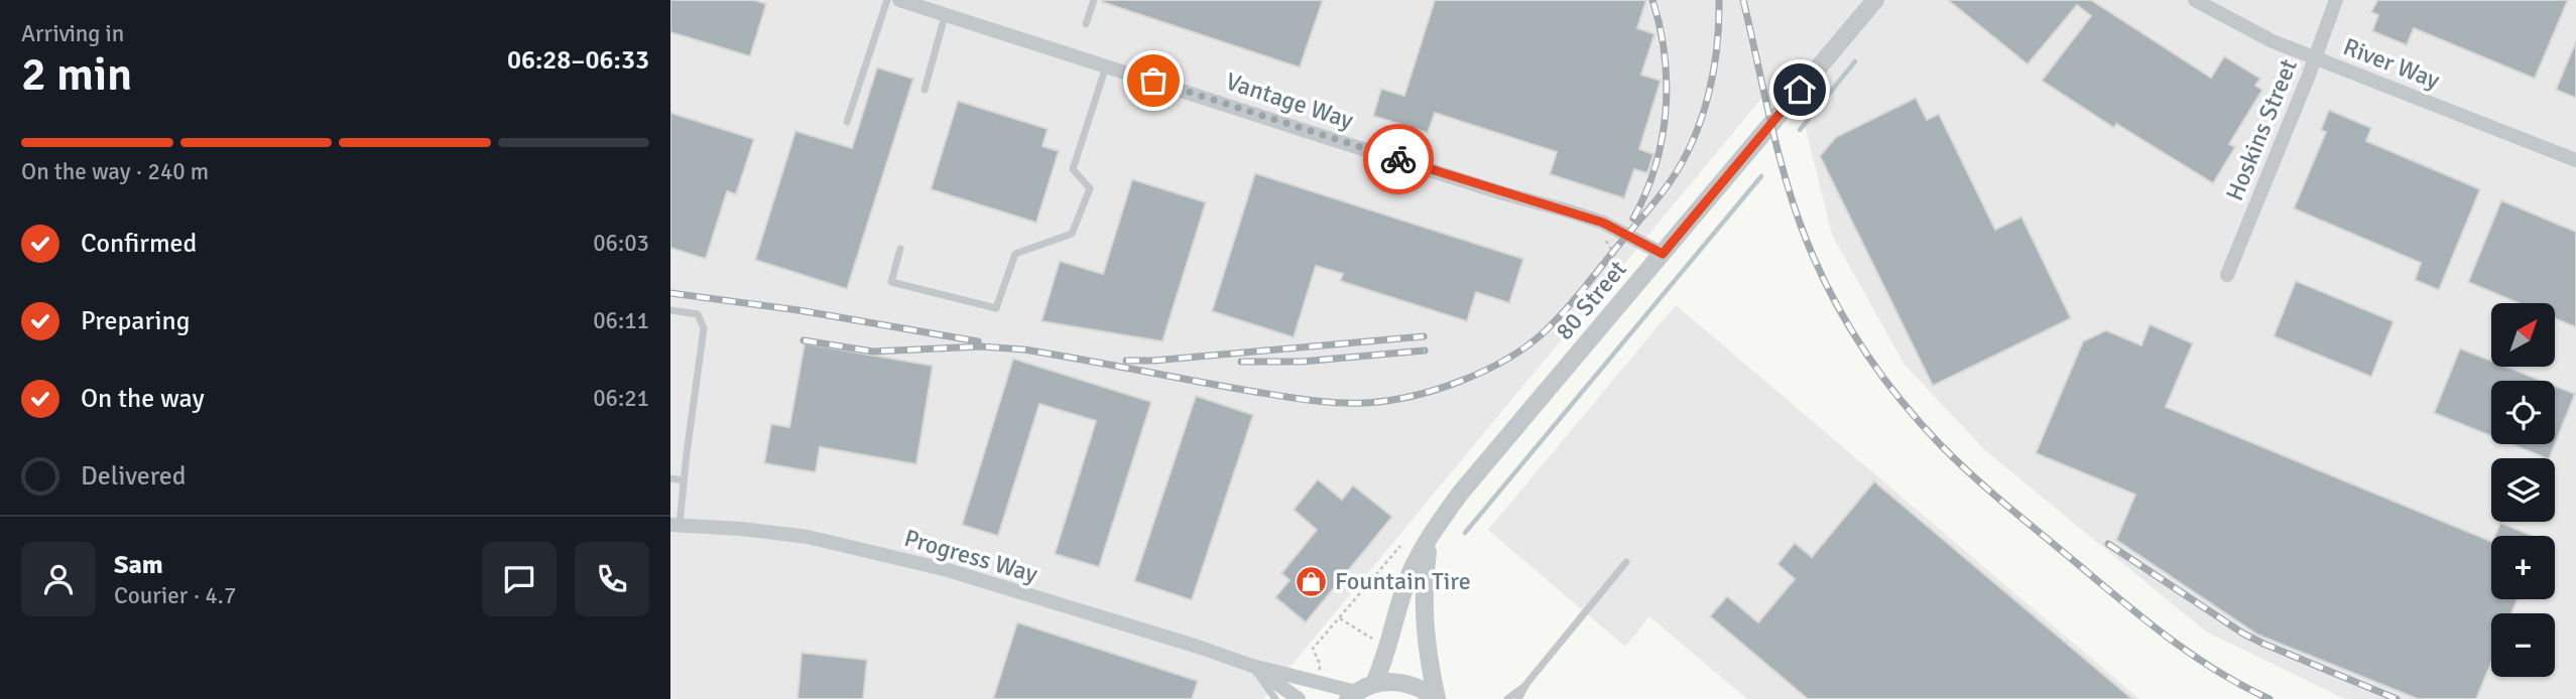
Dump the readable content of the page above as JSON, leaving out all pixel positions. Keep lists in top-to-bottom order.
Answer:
{
  "streets": {
    "street": [
      "River Way",
      "Vantage Way",
      "Hoskins Street",
      "80 Street",
      "Progress Way"
    ]
  },
  "crossings": [
    ["River Way", "Hoskins Street"],
    ["Vantage Way", "80 Street"]
  ],
  "places": {
    "shop": ["Fountain Tire"]
  },
  "north": "top right",
  "page": {
    "heading": ["2 min", "Arriving in", "06:28–06:33"],
    "panel": ["Sam", "Courier · 4.7"],
    "bar": "On the way · 240 m",
    "list": [
      ["Confirmed", "06:03"],
      ["Preparing", "06:11"],
      ["On the way", "06:21"],
      "Delivered"
    ],
    "map_buttons": ["+", "−"]
  }
}
